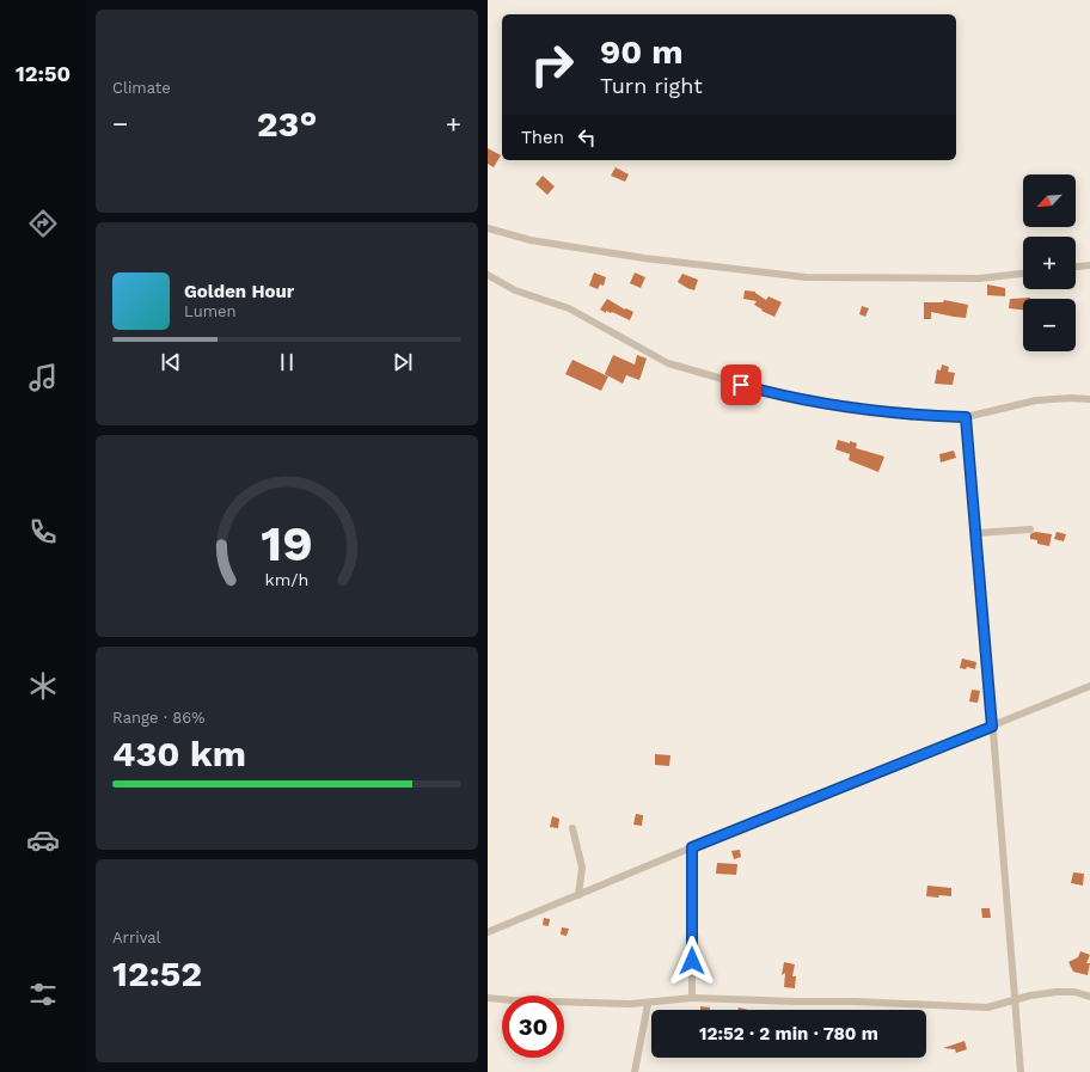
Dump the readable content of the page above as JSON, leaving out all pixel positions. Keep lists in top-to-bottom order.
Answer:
{
  "north": "bottom left",
  "page": {
    "tabs": "12:50",
    "tile": [
      "Climate",
      ["Range · 86%", "430 km"],
      ["Arrival", "12:52"]
    ],
    "turn": ["90 m", "Turn right"],
    "heat": ["−", "23°", "+"],
    "then": "Then",
    "map_buttons": ["+", "−"],
    "song": ["Golden Hour", "Lumen"],
    "limit": "30",
    "trip": "12:52 · 2 min · 780 m",
    "gauge": ["19", "km/h"]
  }
}
